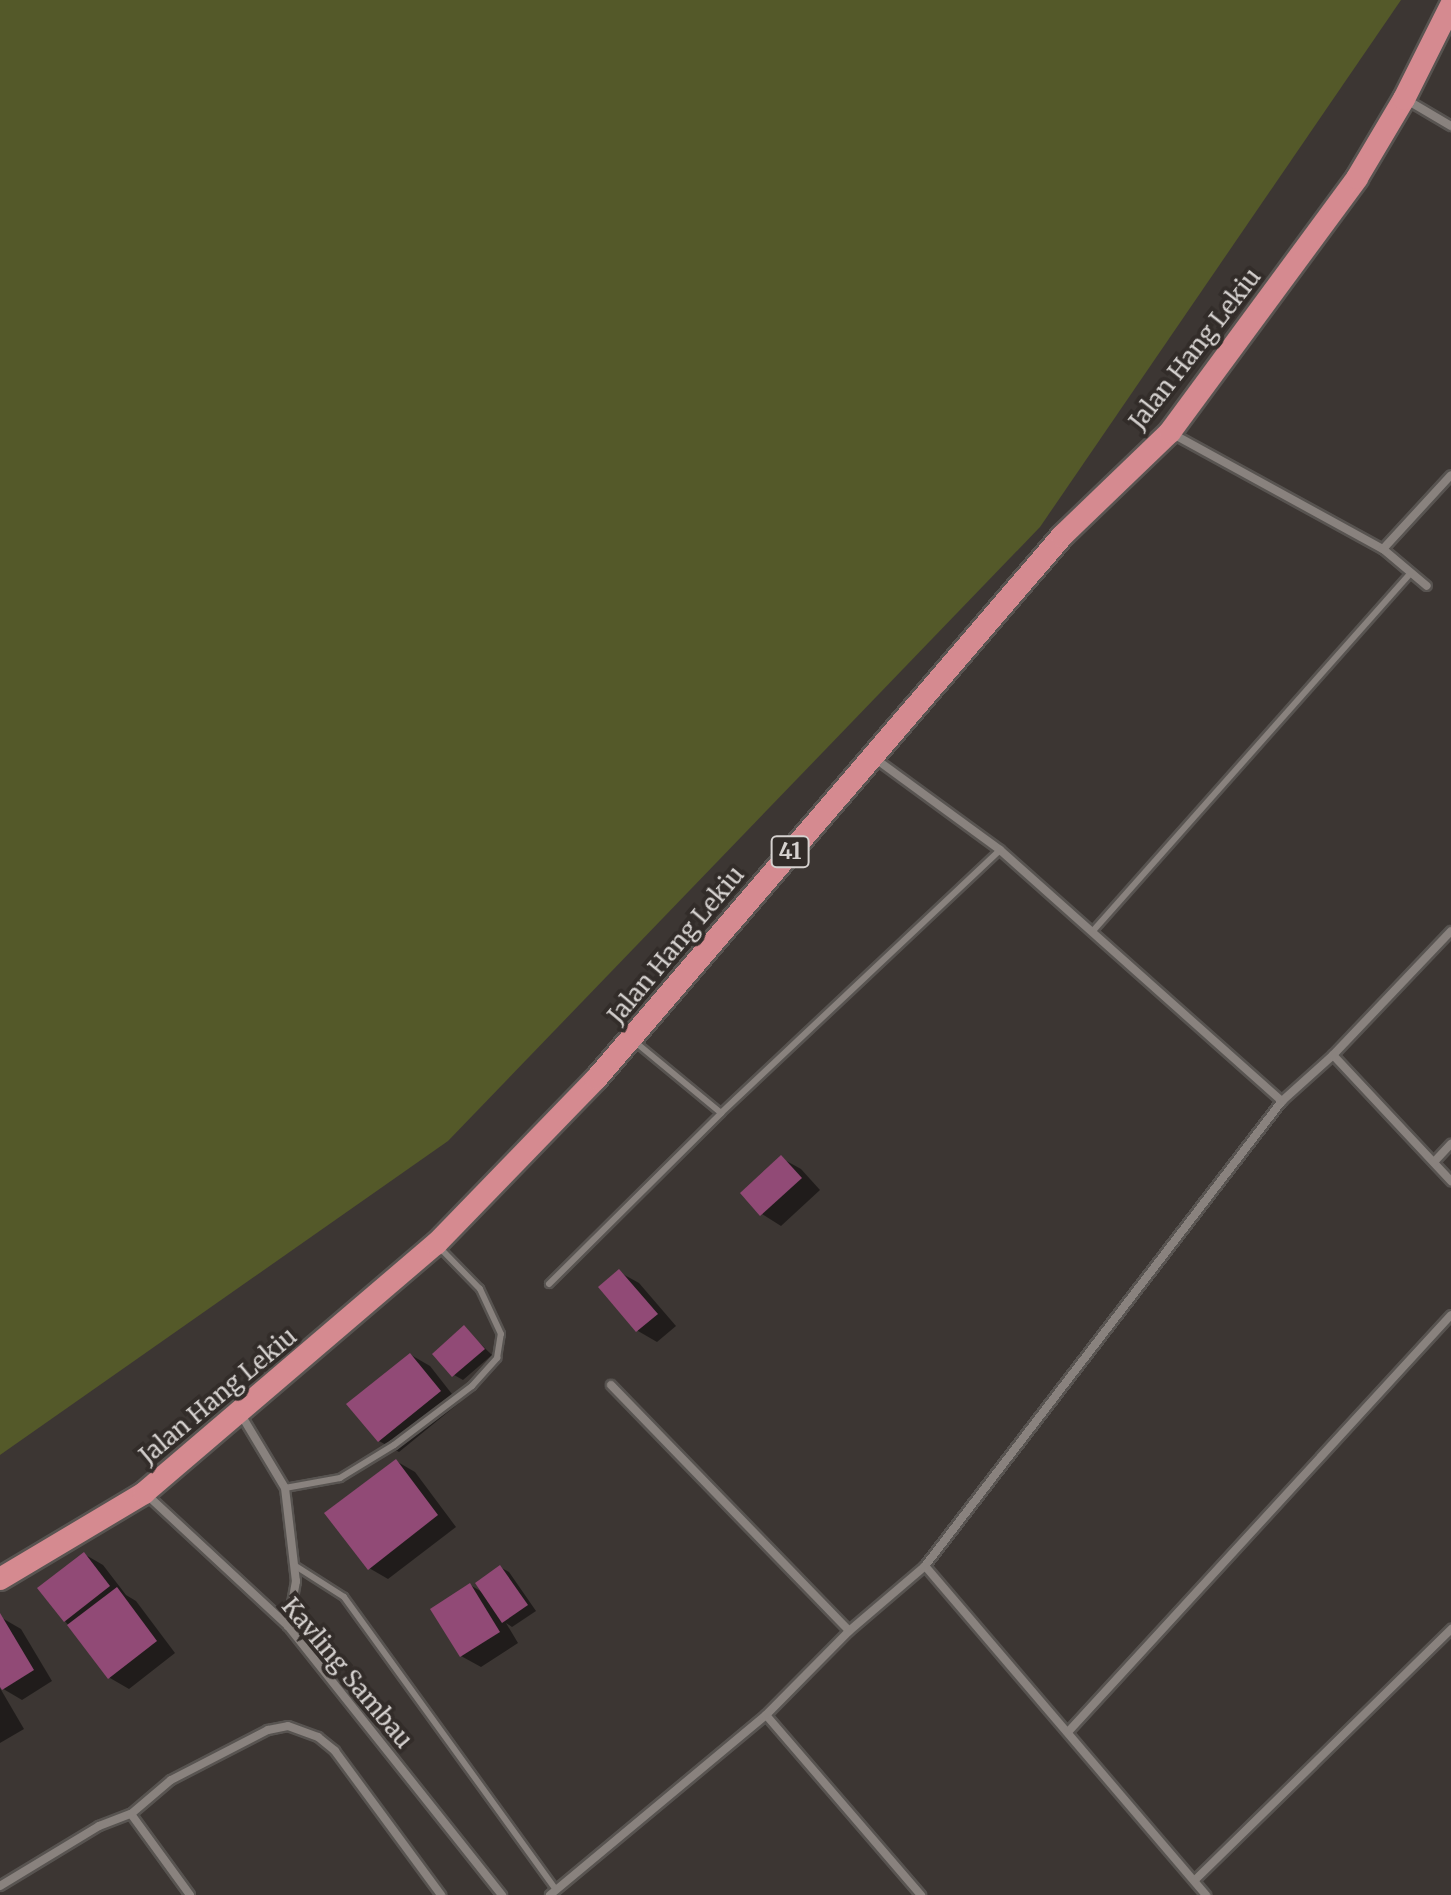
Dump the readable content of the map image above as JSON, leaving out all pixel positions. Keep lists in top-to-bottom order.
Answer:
{
  "streets": {
    "highway": ["Jalan Hang Lekiu", "41"],
    "street": ["Kavling Sambau"]
  },
  "crossings": [
    ["Jalan Hang Lekiu", "Kavling Sambau"]
  ]
}
